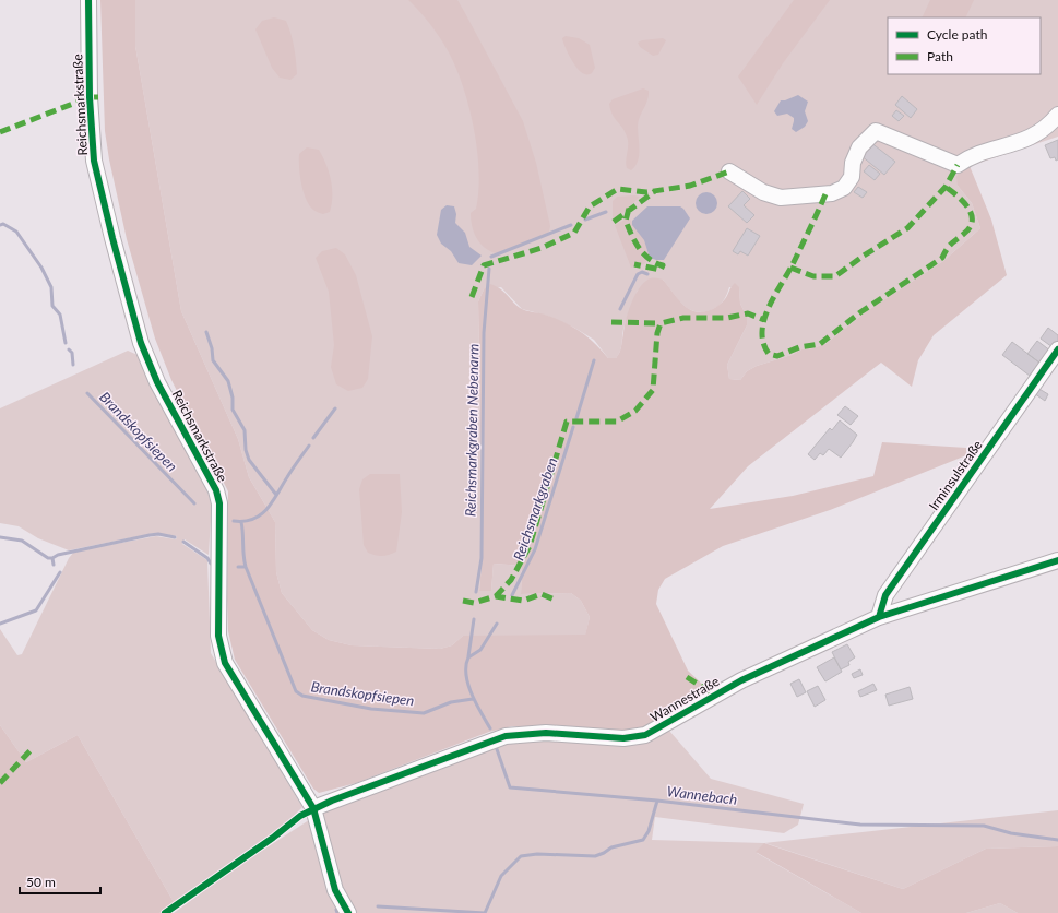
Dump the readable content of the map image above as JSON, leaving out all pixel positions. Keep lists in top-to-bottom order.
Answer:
{
  "streets": {
    "street": ["Reichsmarkstraße", "Irminsulstraße", "Wannestraße"]
  },
  "crossings": [
    ["Reichsmarkstraße", "Wannestraße"],
    ["Irminsulstraße", "Wannestraße"]
  ],
  "water": [
    "Reichsmarkgraben Nebenarm",
    "Brandskopfsiepen",
    "Reichsmarkgraben",
    "Wannebach"
  ],
  "legend": ["Cycle path", "Path"],
  "scale_bar": "50 m"
}
